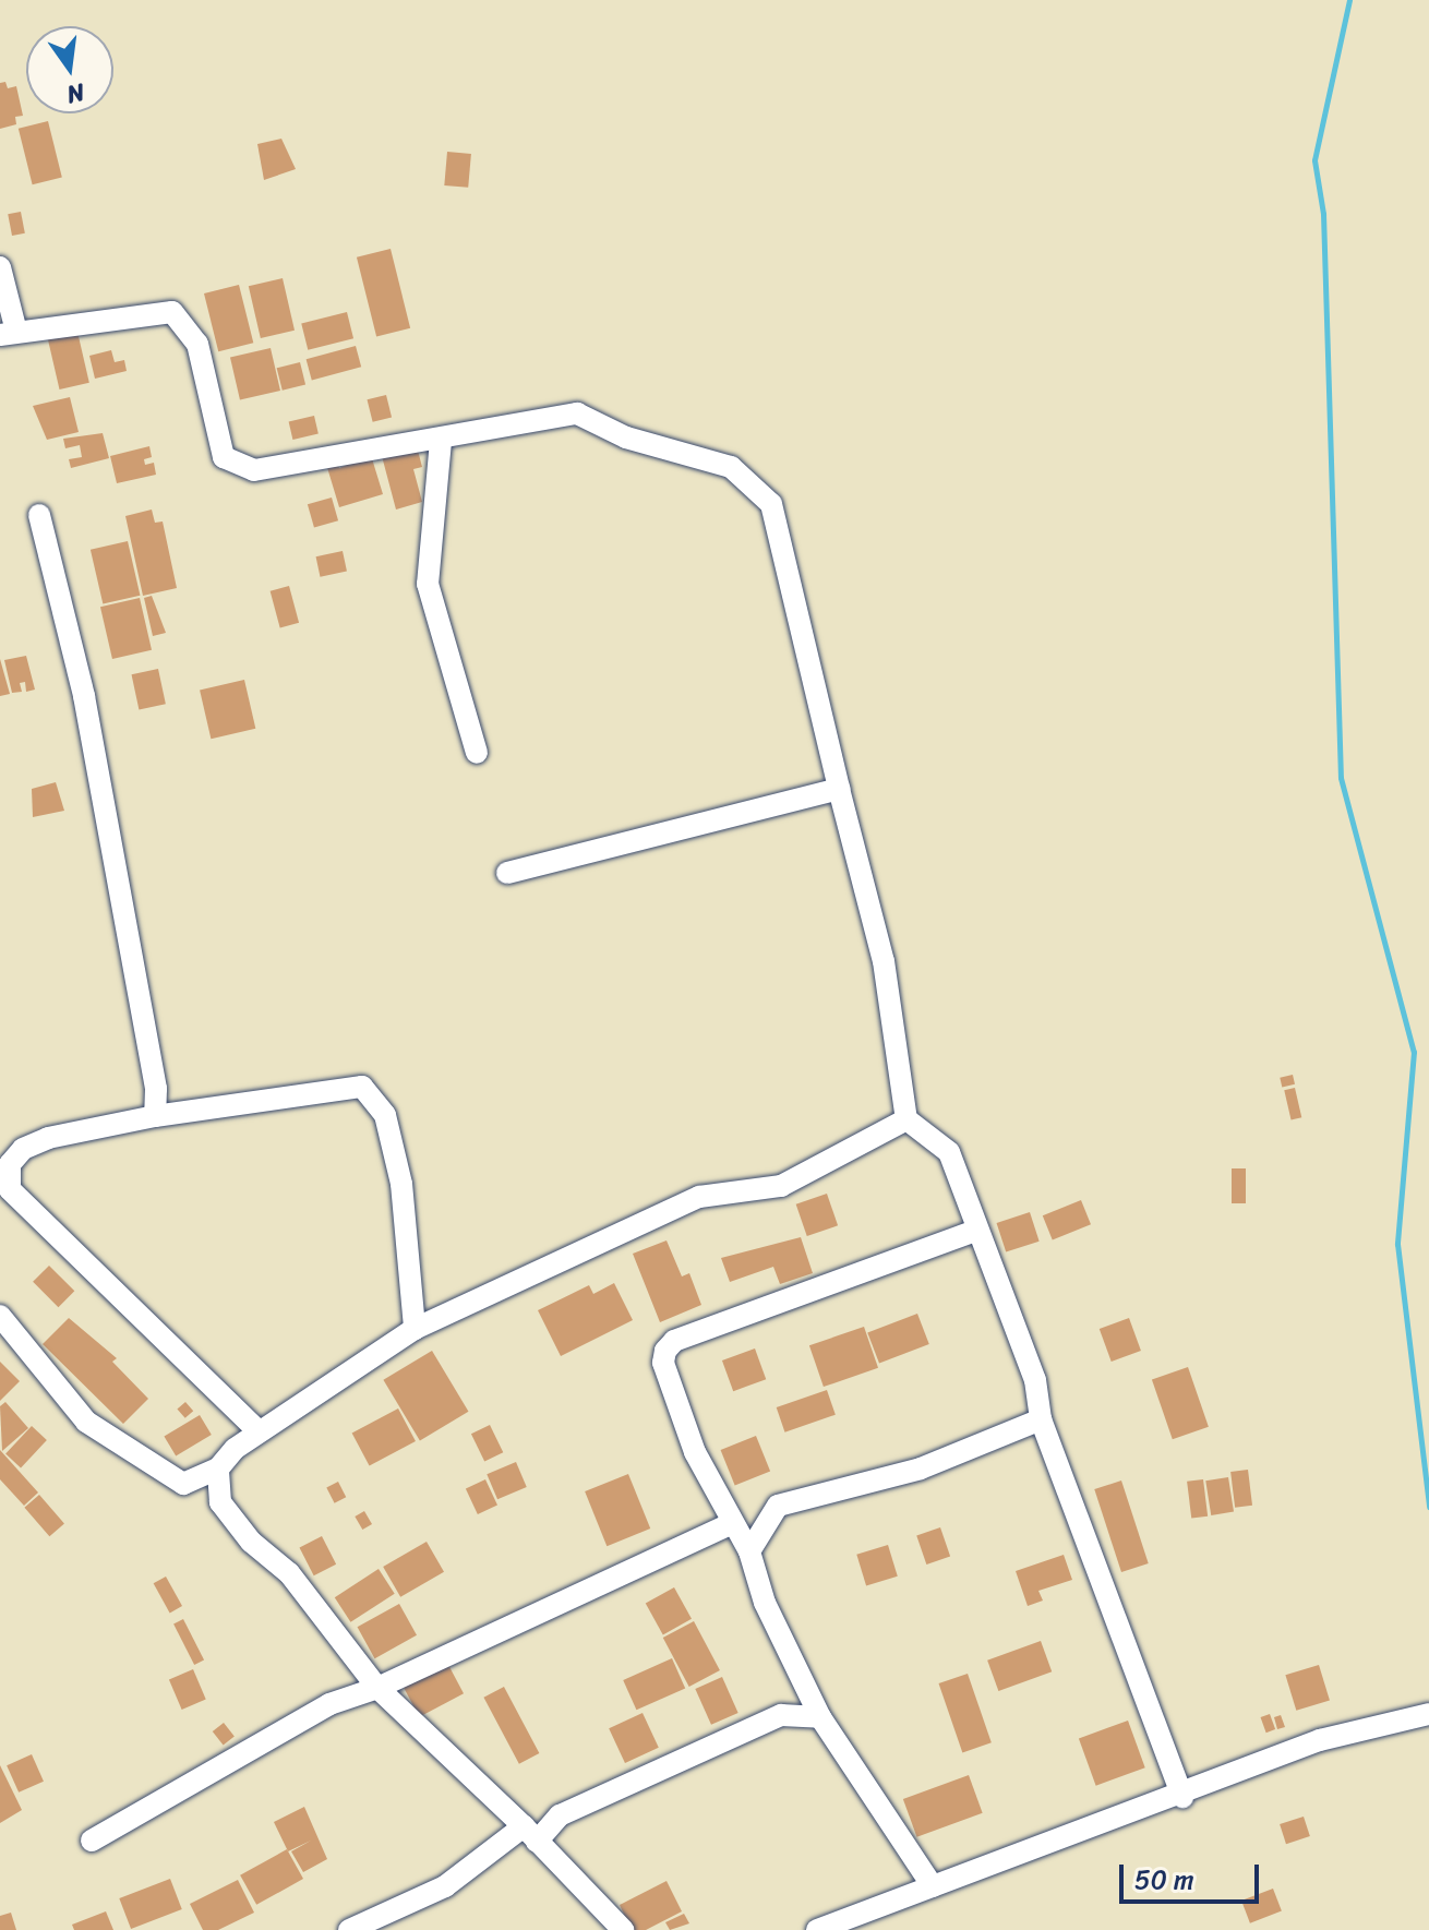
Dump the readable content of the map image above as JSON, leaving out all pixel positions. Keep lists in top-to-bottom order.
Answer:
{
  "scale_bar": "50 m",
  "north": "bottom"
}
